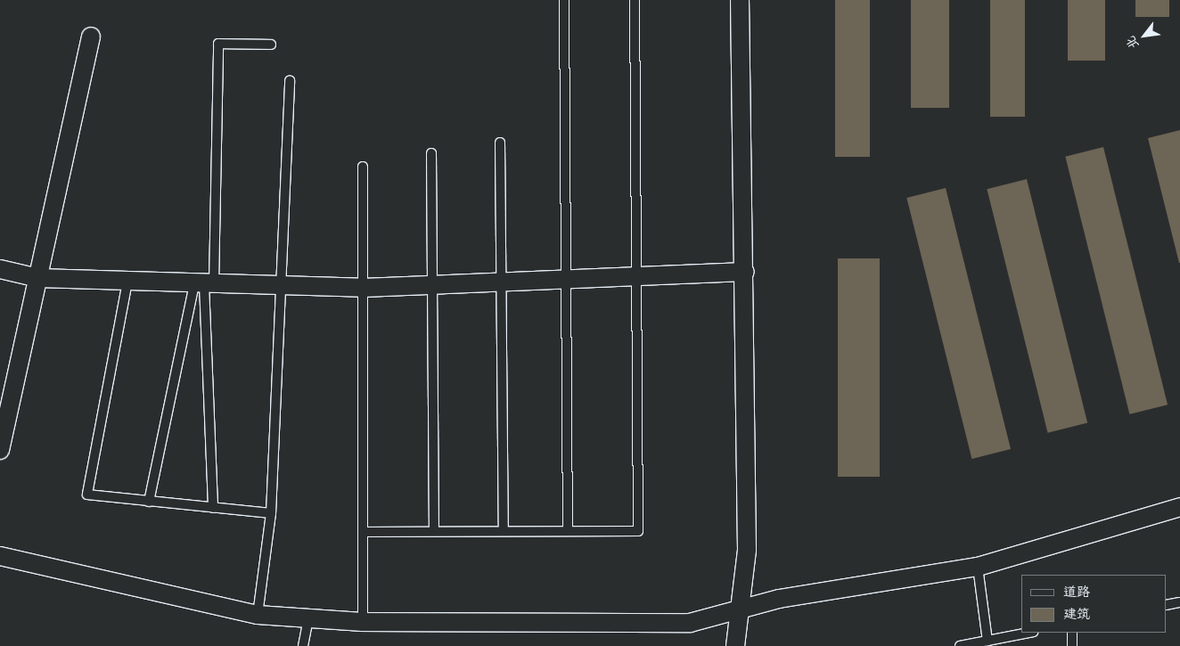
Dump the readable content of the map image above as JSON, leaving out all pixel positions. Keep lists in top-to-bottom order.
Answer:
{
  "legend": ["道路", "建筑"],
  "north": "bottom left"
}
